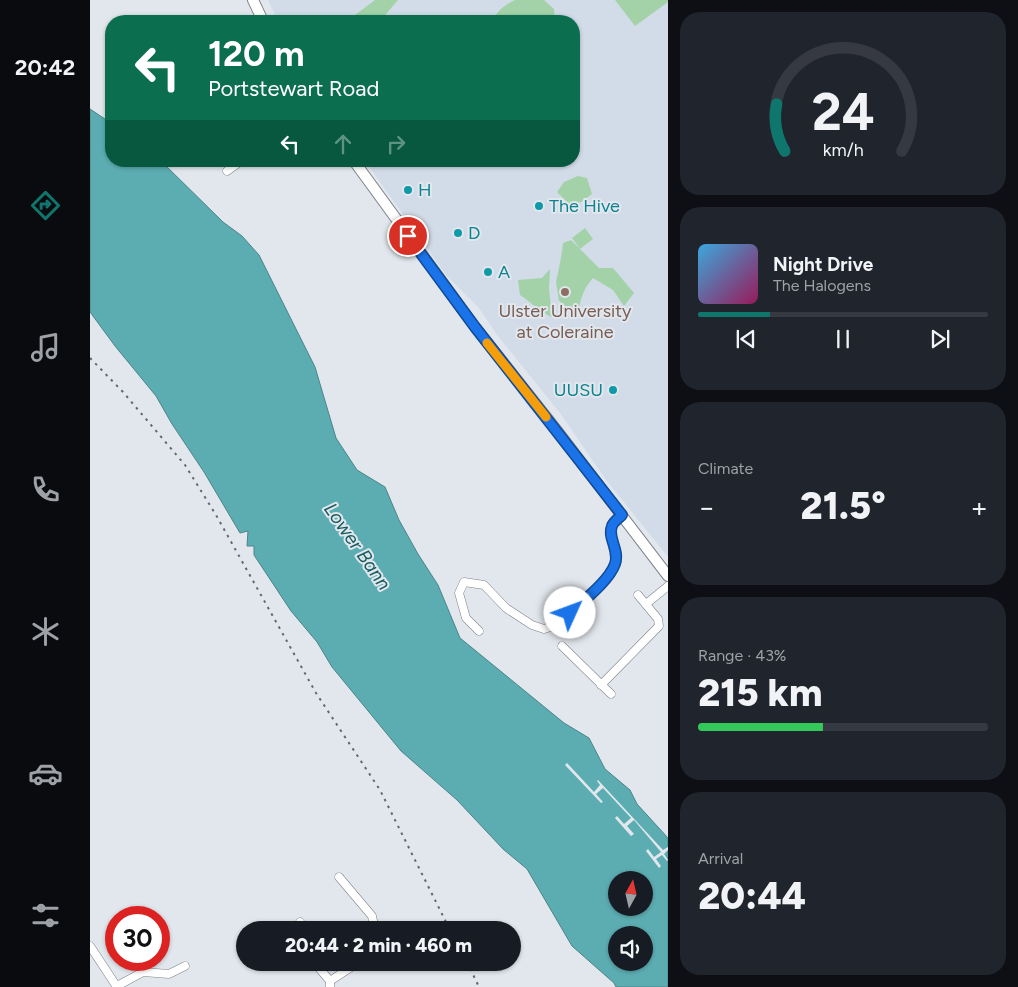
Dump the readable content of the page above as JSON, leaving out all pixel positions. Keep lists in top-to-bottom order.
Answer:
{
  "water": ["Lower Bann"],
  "places": [
    "H",
    "The Hive",
    "D",
    "A",
    "Ulster University at Coleraine",
    "UUSU"
  ],
  "north": "top",
  "page": {
    "tabs": "20:42",
    "turn": ["120 m", "Portstewart Road"],
    "song": ["Night Drive", "The Halogens"],
    "tile": [
      "Climate",
      ["Range · 43%", "215 km"],
      ["Arrival", "20:44"]
    ],
    "heat": ["−", "21.5°", "+"],
    "limit": "30",
    "trip": "20:44 · 2 min · 460 m",
    "gauge": ["24", "km/h"]
  }
}
